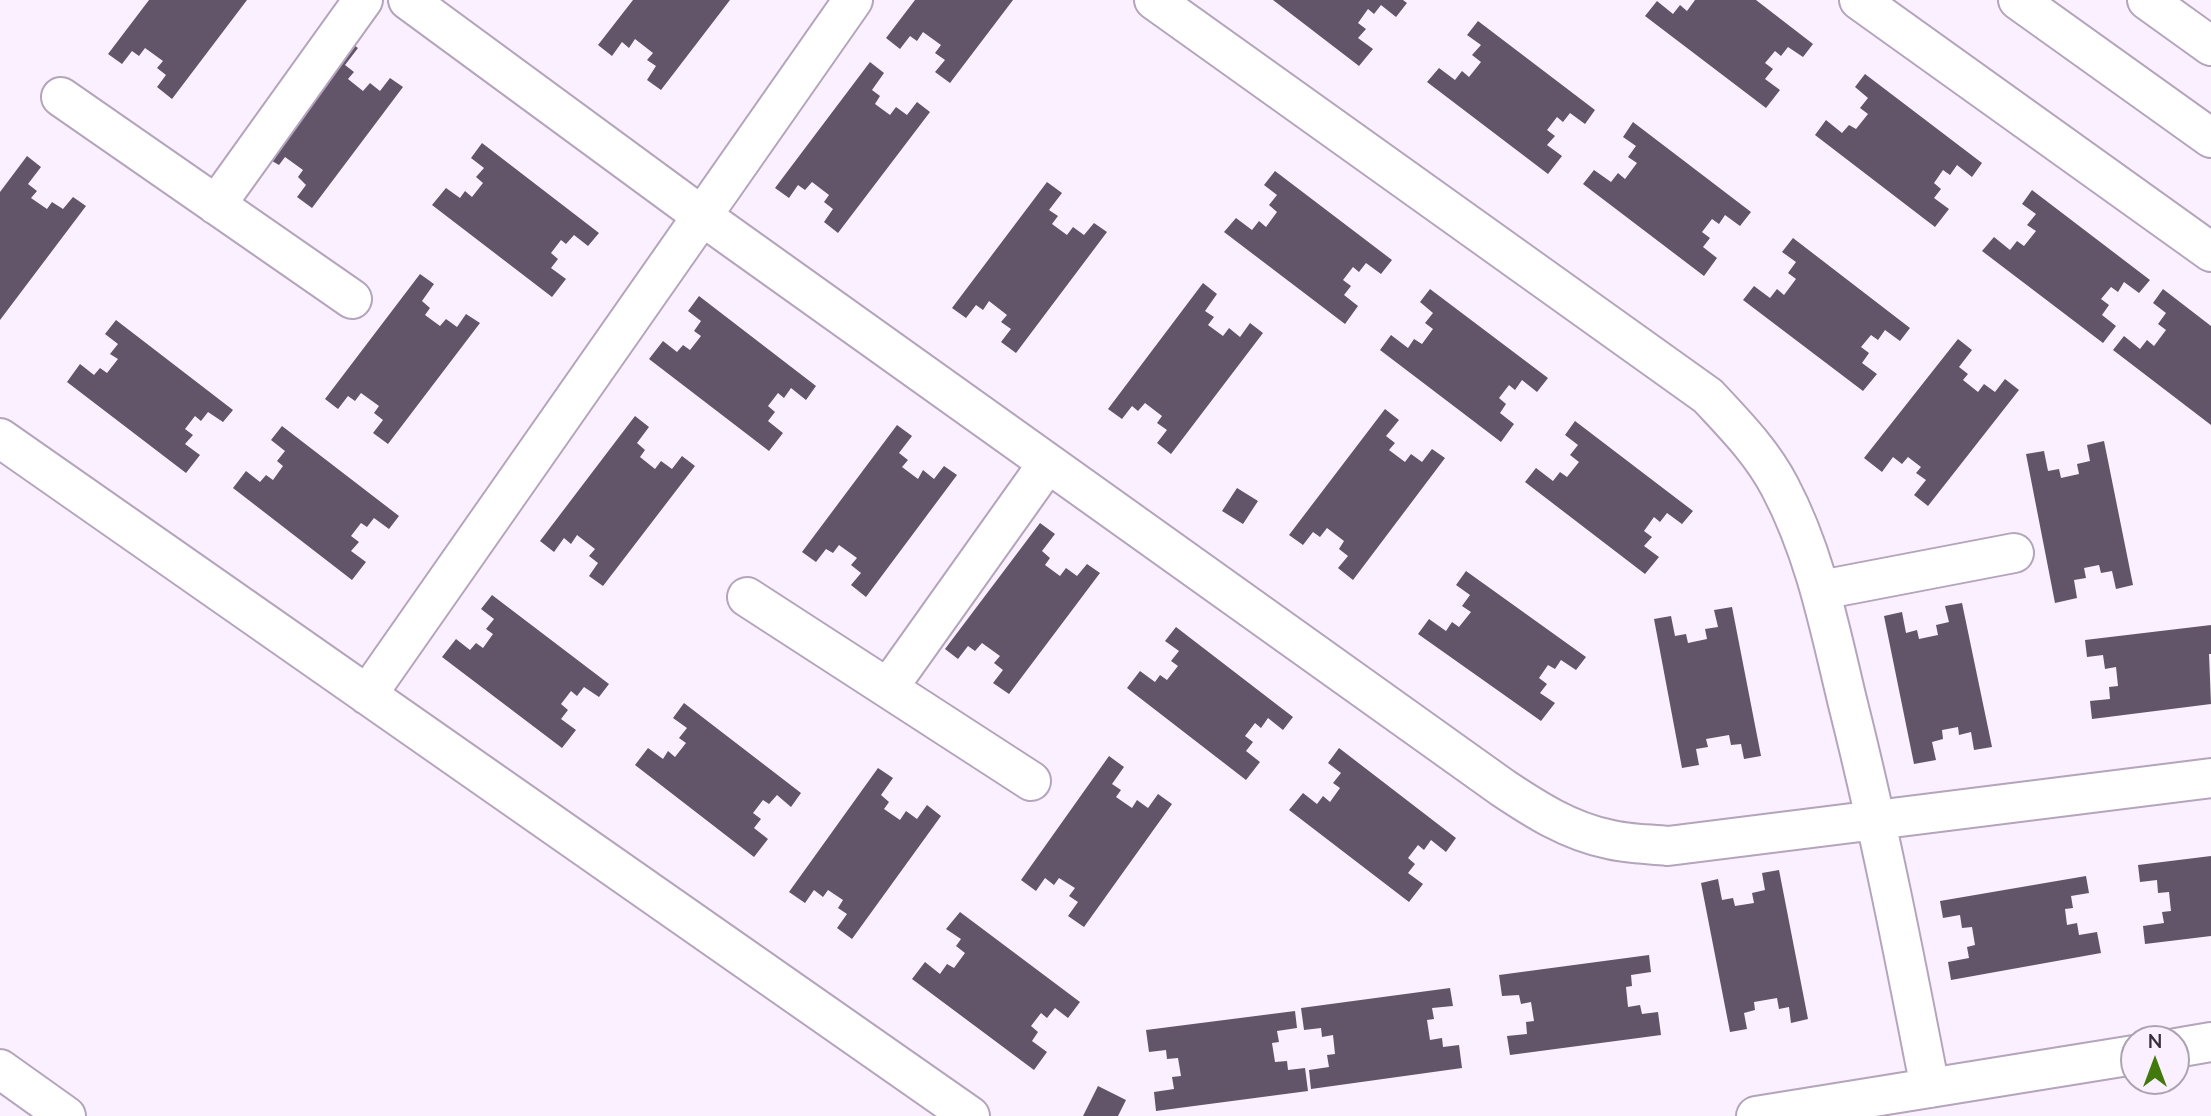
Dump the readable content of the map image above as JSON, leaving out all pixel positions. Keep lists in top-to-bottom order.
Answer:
{
  "north": "top"
}
